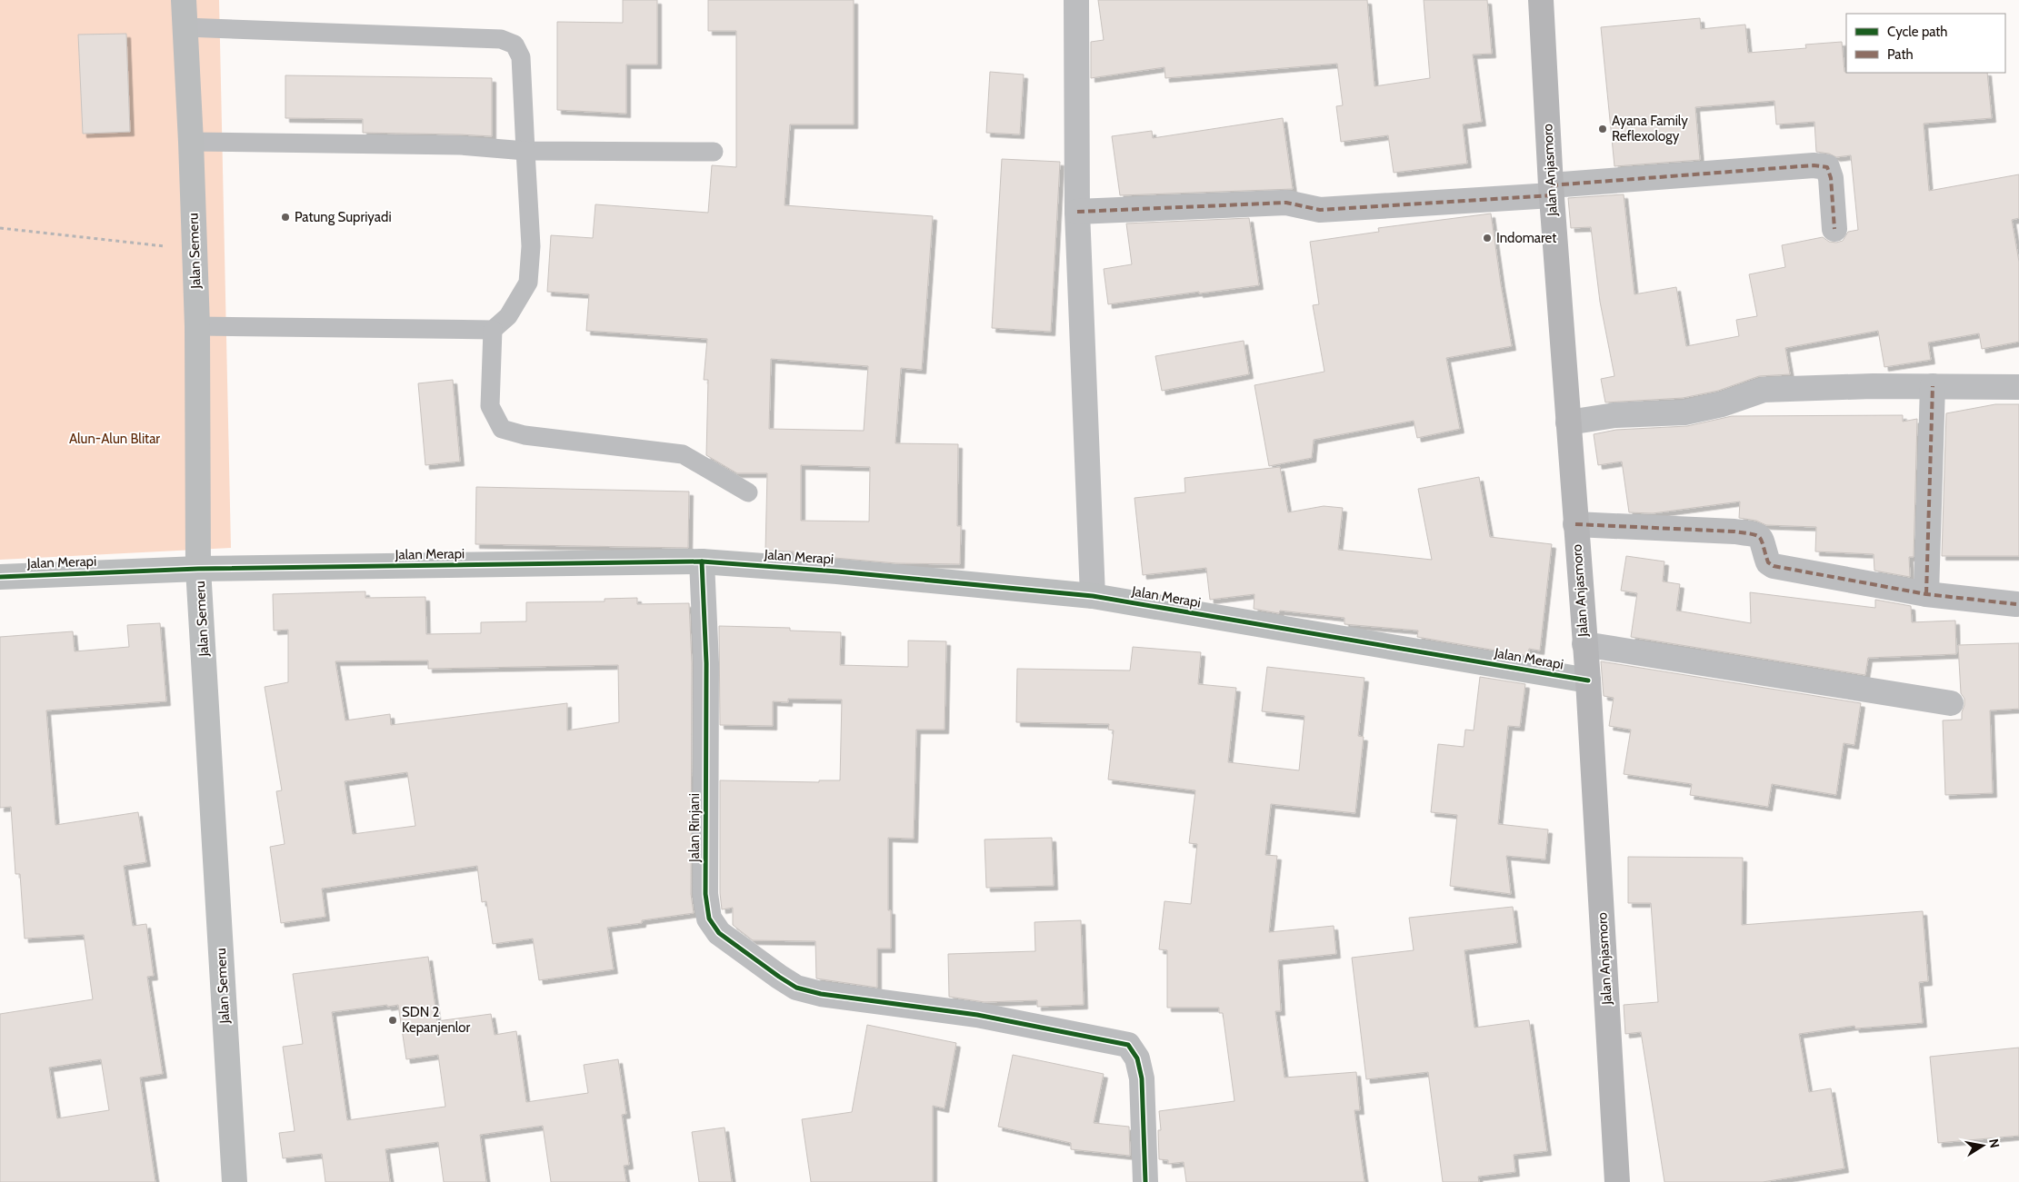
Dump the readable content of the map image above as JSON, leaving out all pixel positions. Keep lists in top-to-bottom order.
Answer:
{
  "streets": {
    "main road": ["Jalan Anjasmoro"],
    "street": ["Jalan Semeru", "Jalan Merapi", "Jalan Rinjani"]
  },
  "crossings": [
    ["Jalan Anjasmoro", "Jalan Merapi"],
    ["Jalan Semeru", "Jalan Merapi"],
    ["Jalan Merapi", "Jalan Rinjani"]
  ],
  "parks": ["Alun-Alun Blitar"],
  "places": [
    "Ayana Family Reflexology",
    "Patung Supriyadi",
    "Indomaret",
    "SDN 2 Kepanjenlor"
  ],
  "legend": ["Cycle path", "Path"],
  "north": "right"
}
